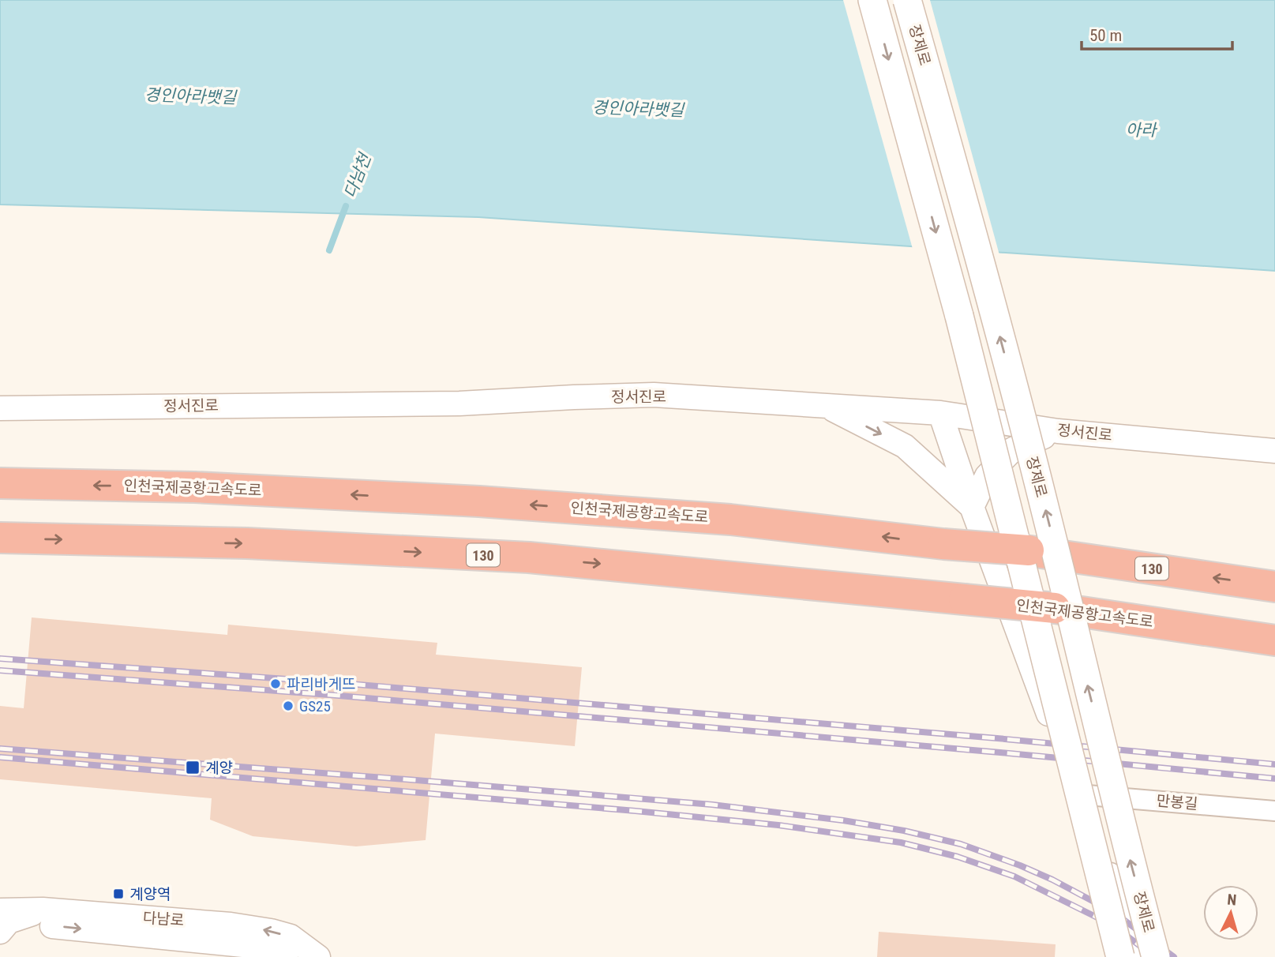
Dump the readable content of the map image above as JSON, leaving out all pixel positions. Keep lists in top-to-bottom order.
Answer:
{
  "streets": {
    "highway": ["인천국제공항고속도로", "130"],
    "main road": ["장제로"],
    "street": ["정서진로", "만봉길", "다남로"]
  },
  "crossings": [
    ["장제로", "정서진로"],
    ["장제로", "만봉길"]
  ],
  "water": ["경인아라뱃길", "아라", "다남천"],
  "places": {
    "other": ["파리바게뜨", "GS25"],
    "transit": ["계양", "계양역"]
  },
  "scale_bar": "50 m",
  "north": "top"
}
